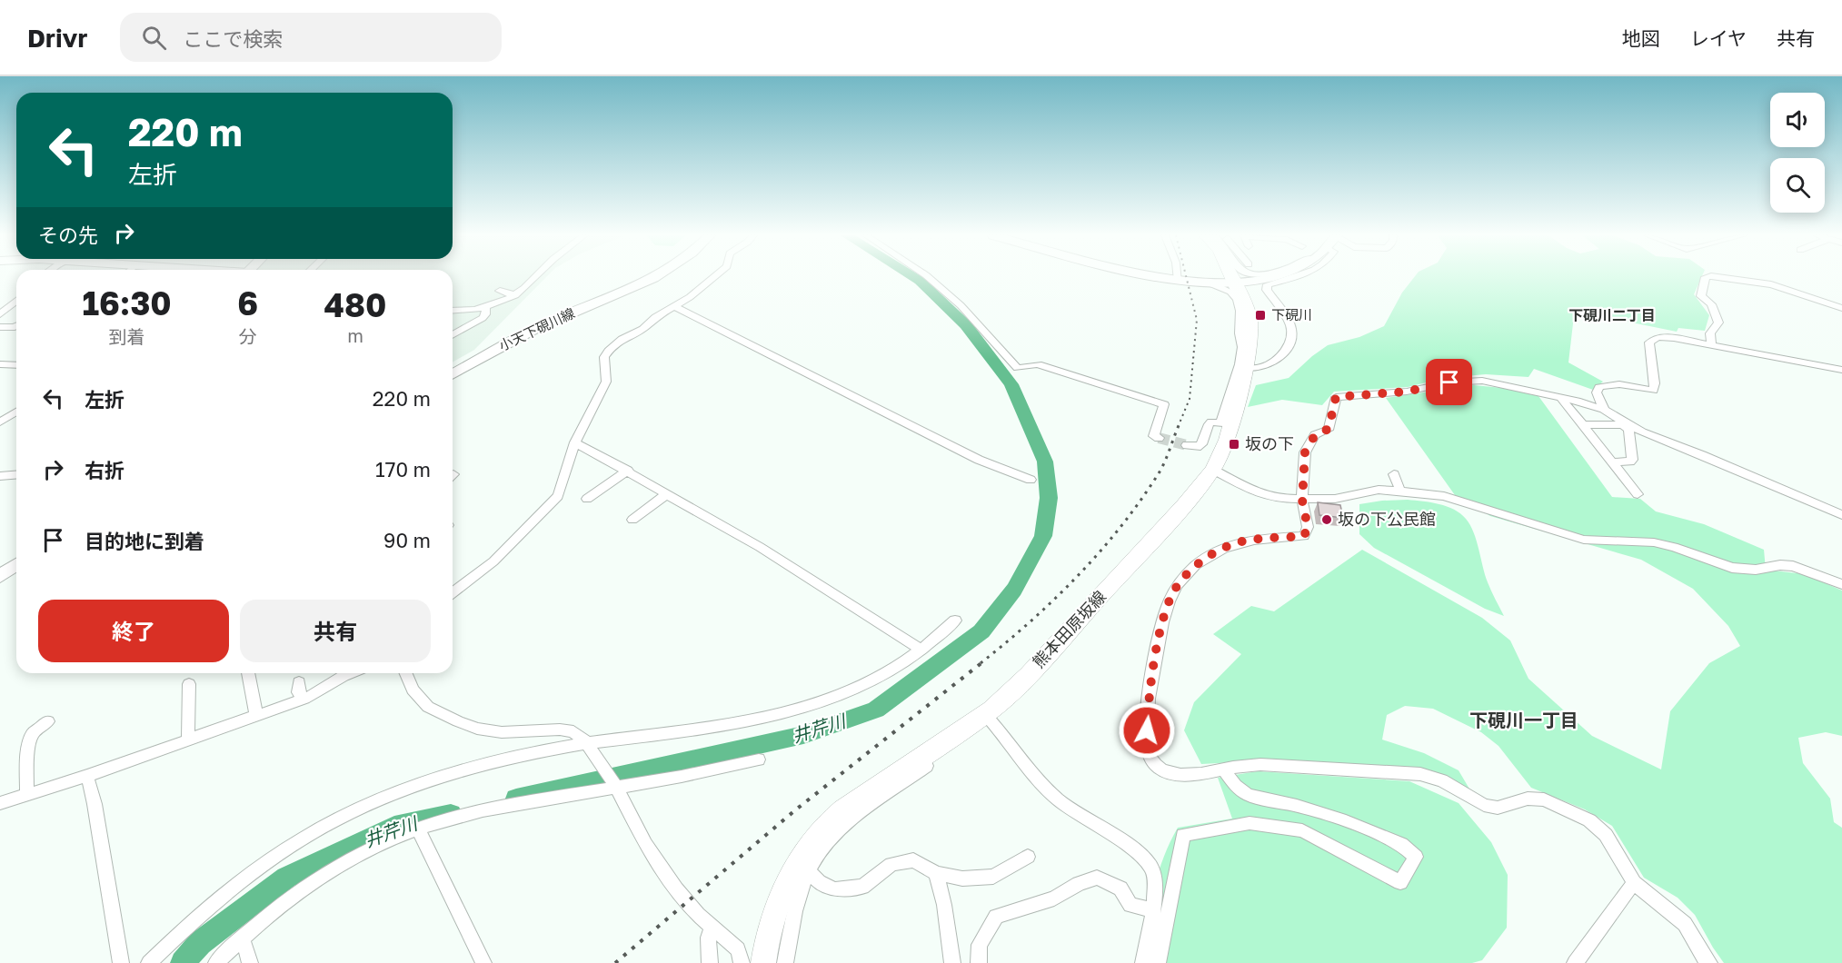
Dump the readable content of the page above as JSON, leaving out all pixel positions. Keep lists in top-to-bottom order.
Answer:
{
  "streets": {
    "main road": ["小天下硯川線", "熊本田原坂線"]
  },
  "districts": ["下硯川二丁目", "下硯川一丁目"],
  "water": ["井芹川"],
  "places": {
    "transit": ["下硯川", "坂の下"],
    "other": ["坂の下公民館"]
  },
  "page": {
    "header": "Drivr",
    "search": "ここで検索",
    "nav": ["地図", "レイヤ", "共有"],
    "turn": ["220 m", "左折"],
    "then": "その先",
    "eta": [
      "16:30",
      "到着",
      "6",
      "分",
      "480",
      "m"
    ],
    "list": [
      {
        "name": "左折",
        "value": "220 m"
      },
      {
        "name": "右折",
        "value": "170 m"
      },
      {
        "name": "目的地に到着",
        "value": "90 m"
      }
    ],
    "buttons": ["終了", "共有"]
  }
}
